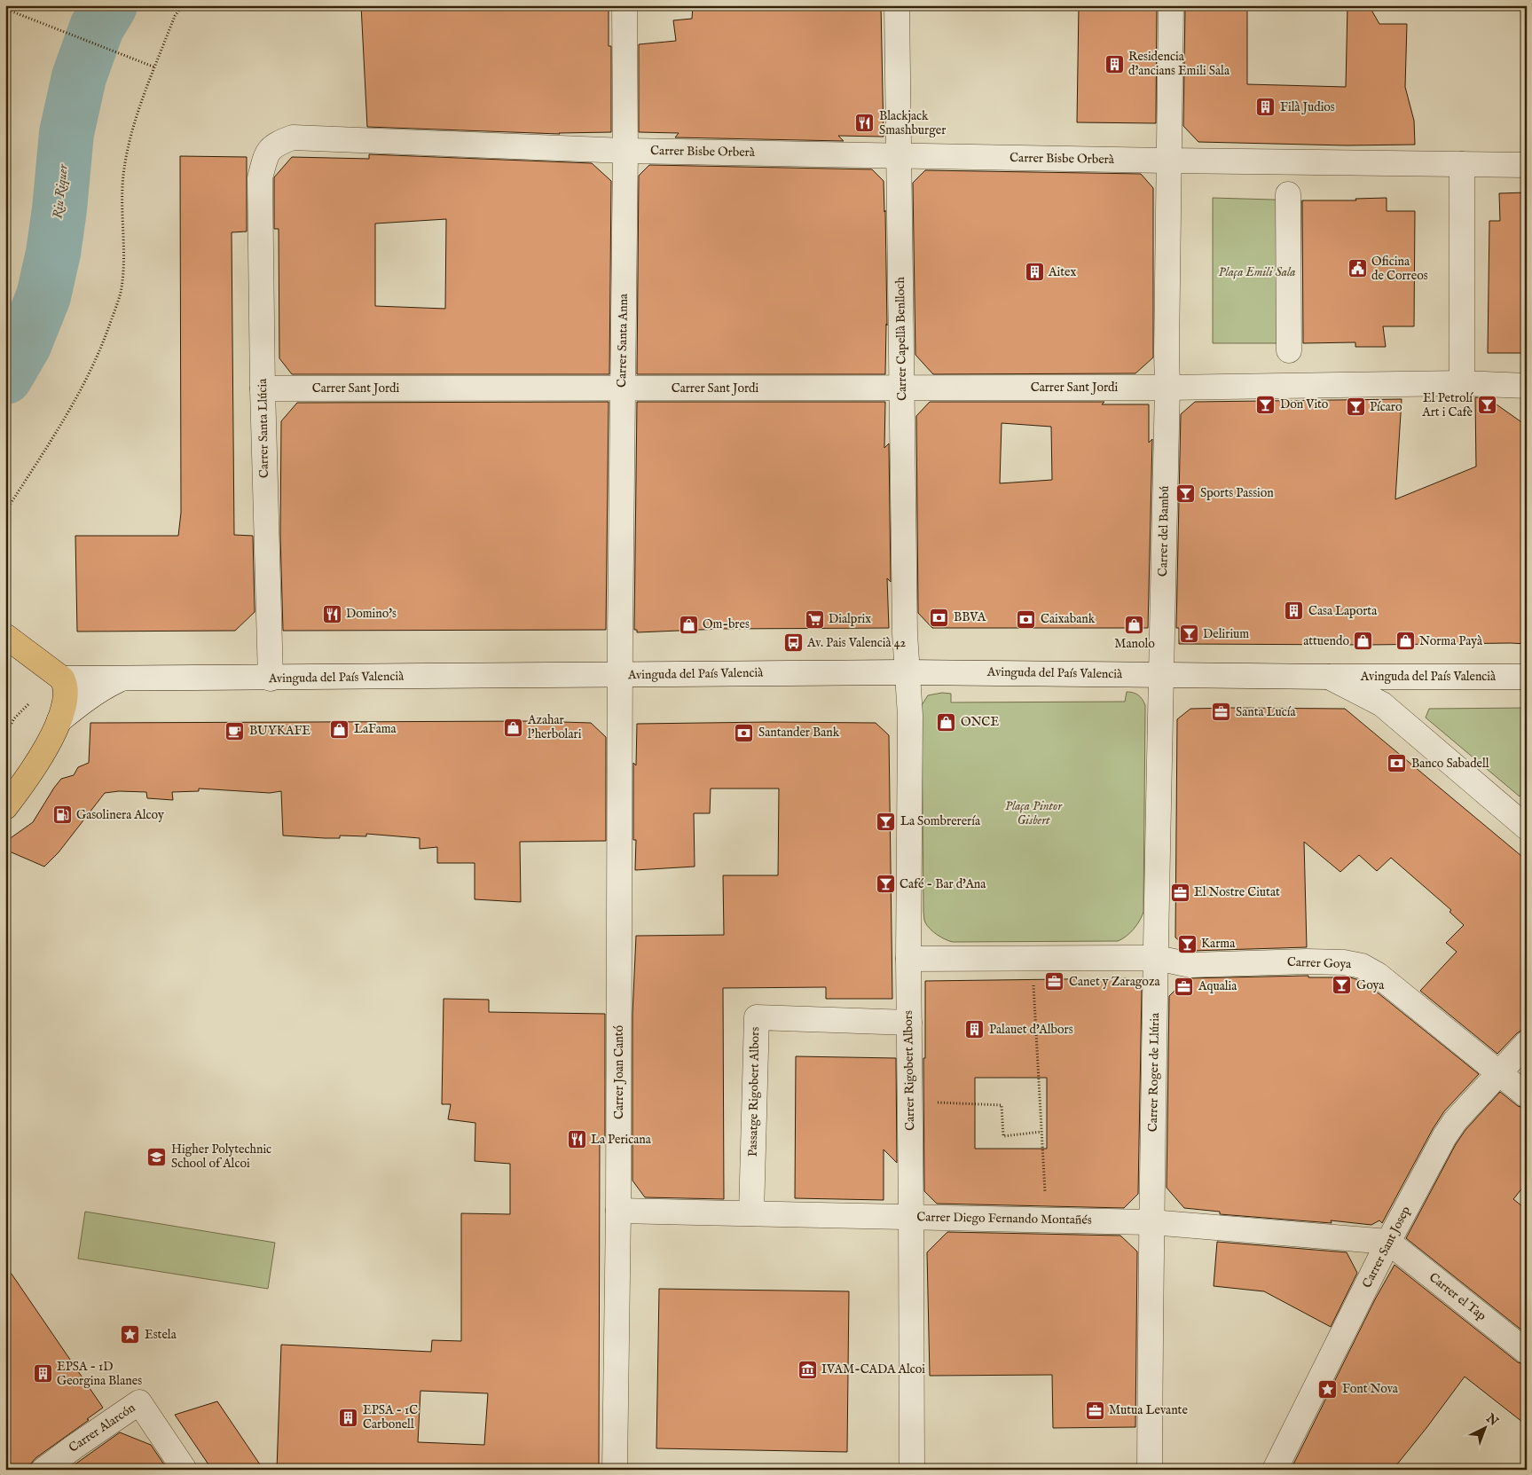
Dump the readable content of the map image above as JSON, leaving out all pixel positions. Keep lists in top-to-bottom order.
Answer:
{
  "streets": {
    "street": [
      "Carrer Bisbe Orberà",
      "Carrer Capellà Benlloch",
      "Carrer Santa Anna",
      "Carrer Sant Jordi",
      "Carrer Santa Llúcia",
      "Carrer del Bambú",
      "Avinguda del País Valencià",
      "Carrer Goya",
      "Carrer Rigobert Albors",
      "Carrer Joan Cantó",
      "Carrer Roger de Llúria",
      "Passatge Rigobert Albors",
      "Carrer Diego Fernando Montañés",
      "Carrer Sant Josep",
      "Carrer el Tap",
      "Carrer Alarcón"
    ]
  },
  "crossings": [
    ["Carrer Bisbe Orberà", "Carrer Capellà Benlloch"],
    ["Carrer Bisbe Orberà", "Carrer Santa Anna"],
    ["Carrer Bisbe Orberà", "Carrer Santa Llúcia"],
    ["Carrer Capellà Benlloch", "Carrer Sant Jordi"],
    ["Carrer Capellà Benlloch", "Avinguda del País Valencià"],
    ["Carrer Capellà Benlloch", "Carrer Rigobert Albors"],
    ["Carrer Santa Anna", "Carrer Sant Jordi"],
    ["Carrer Santa Anna", "Avinguda del País Valencià"],
    ["Carrer Santa Anna", "Carrer Joan Cantó"],
    ["Carrer Sant Jordi", "Carrer Santa Llúcia"],
    ["Carrer Sant Jordi", "Carrer del Bambú"],
    ["Carrer Santa Llúcia", "Avinguda del País Valencià"],
    ["Carrer del Bambú", "Avinguda del País Valencià"],
    ["Carrer del Bambú", "Carrer Roger de Llúria"],
    ["Avinguda del País Valencià", "Carrer Rigobert Albors"],
    ["Avinguda del País Valencià", "Carrer Joan Cantó"],
    ["Avinguda del País Valencià", "Carrer Roger de Llúria"],
    ["Carrer Goya", "Carrer Roger de Llúria"],
    ["Carrer Goya", "Carrer Sant Josep"],
    ["Carrer Rigobert Albors", "Passatge Rigobert Albors"],
    ["Carrer Rigobert Albors", "Carrer Diego Fernando Montañés"],
    ["Carrer Joan Cantó", "Carrer Diego Fernando Montañés"],
    ["Carrer Roger de Llúria", "Carrer Diego Fernando Montañés"],
    ["Passatge Rigobert Albors", "Carrer Diego Fernando Montañés"],
    ["Carrer Diego Fernando Montañés", "Carrer Sant Josep"],
    ["Carrer Diego Fernando Montañés", "Carrer el Tap"],
    ["Carrer Sant Josep", "Carrer el Tap"]
  ],
  "water": ["Riu Riquer"],
  "parks": ["Plaça Emili Sala", "Plaça Pintor Gisbert"],
  "places": {
    "building": [
      "Residencia d'ancians Emili Sala",
      "Filà Judios",
      "Aitex",
      "Casa Laporta",
      "Palauet d'Albors",
      "EPSA - 1D Georgina Blanes",
      "EPSA - 1C Carbonell"
    ],
    "restaurant": ["Blackjack Smashburger", "Domino's", "La Pericana"],
    "public building": ["Oficina de Correos"],
    "bar": [
      "Don Vito",
      "El Petrolí Art i Cafè",
      "Pícaro",
      "Sports Passion",
      "Delirium",
      "La Sombrerería",
      "Café - Bar d'Ana",
      "Karma",
      "Goya"
    ],
    "bank": [
      "BBVA",
      "Caixabank",
      "Santander Bank",
      "Banco Sabadell"
    ],
    "supermarket": ["Dialprix"],
    "shop": [
      "Om-bres",
      "Manolo",
      "attuendo",
      "Norma Payà",
      "ONCE",
      "Azahar l'herbolari",
      "LaFama"
    ],
    "bus stop": ["Av. Pais Valencià 42"],
    "office": [
      "Santa Lucía",
      "El Nostre Ciutat",
      "Canet y Zaragoza",
      "Aqualia",
      "Mutua Levante"
    ],
    "cafe": ["BUYKAFE"],
    "fuel station": ["Gasolinera Alcoy"],
    "school or university": ["Higher Polytechnic School of Alcoi"],
    "place": ["Estela", "Font Nova"],
    "museum": ["IVAM-CADA Alcoi"]
  },
  "north": "top right"
}
